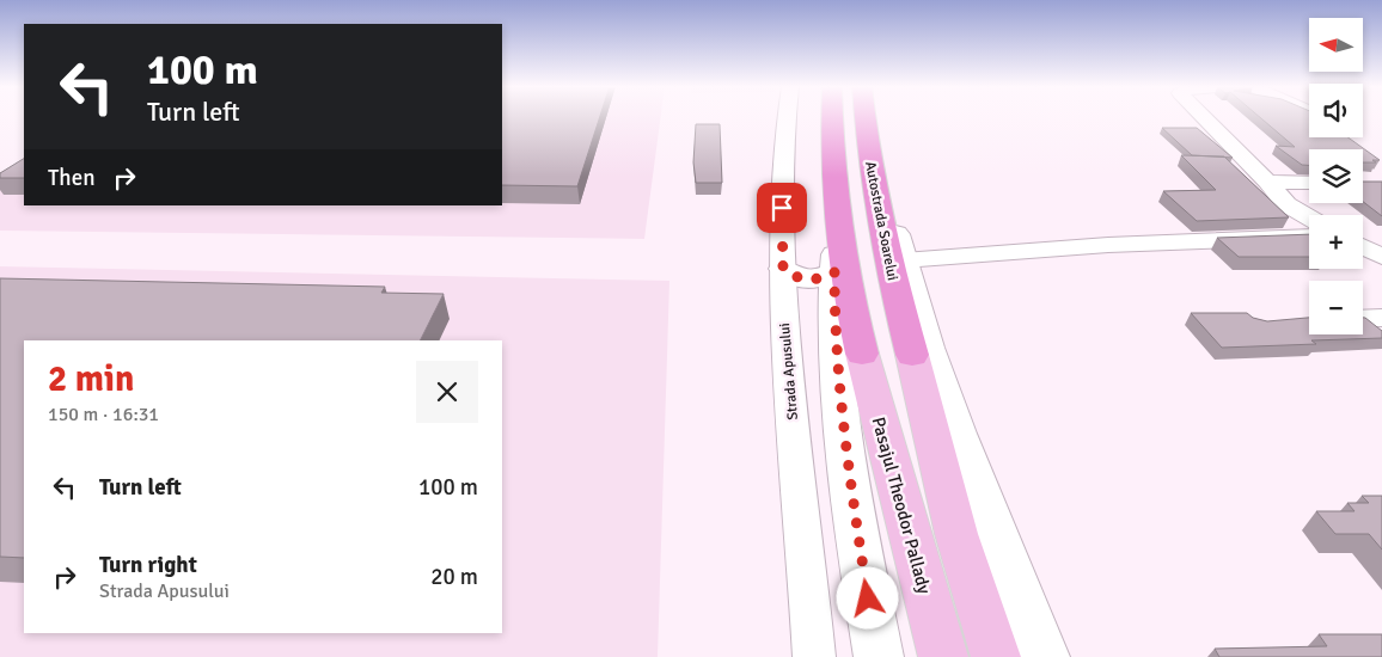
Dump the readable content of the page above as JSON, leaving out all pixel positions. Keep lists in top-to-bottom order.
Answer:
{
  "streets": {
    "highway": ["Autostrada Soarelui"],
    "main road": ["Pasajul Theodor Pallady"],
    "street": ["Strada Apusului"]
  },
  "north": "left",
  "page": {
    "map_buttons": ["+", "−"],
    "turn": ["100 m", "Turn left"],
    "then": "Then",
    "heading": ["2 min", "150 m · 16:31"],
    "list": [
      {
        "name": "Turn left",
        "value": "100 m"
      },
      {
        "name": "Turn right",
        "note": "Strada Apusului",
        "value": "20 m"
      }
    ]
  }
}
